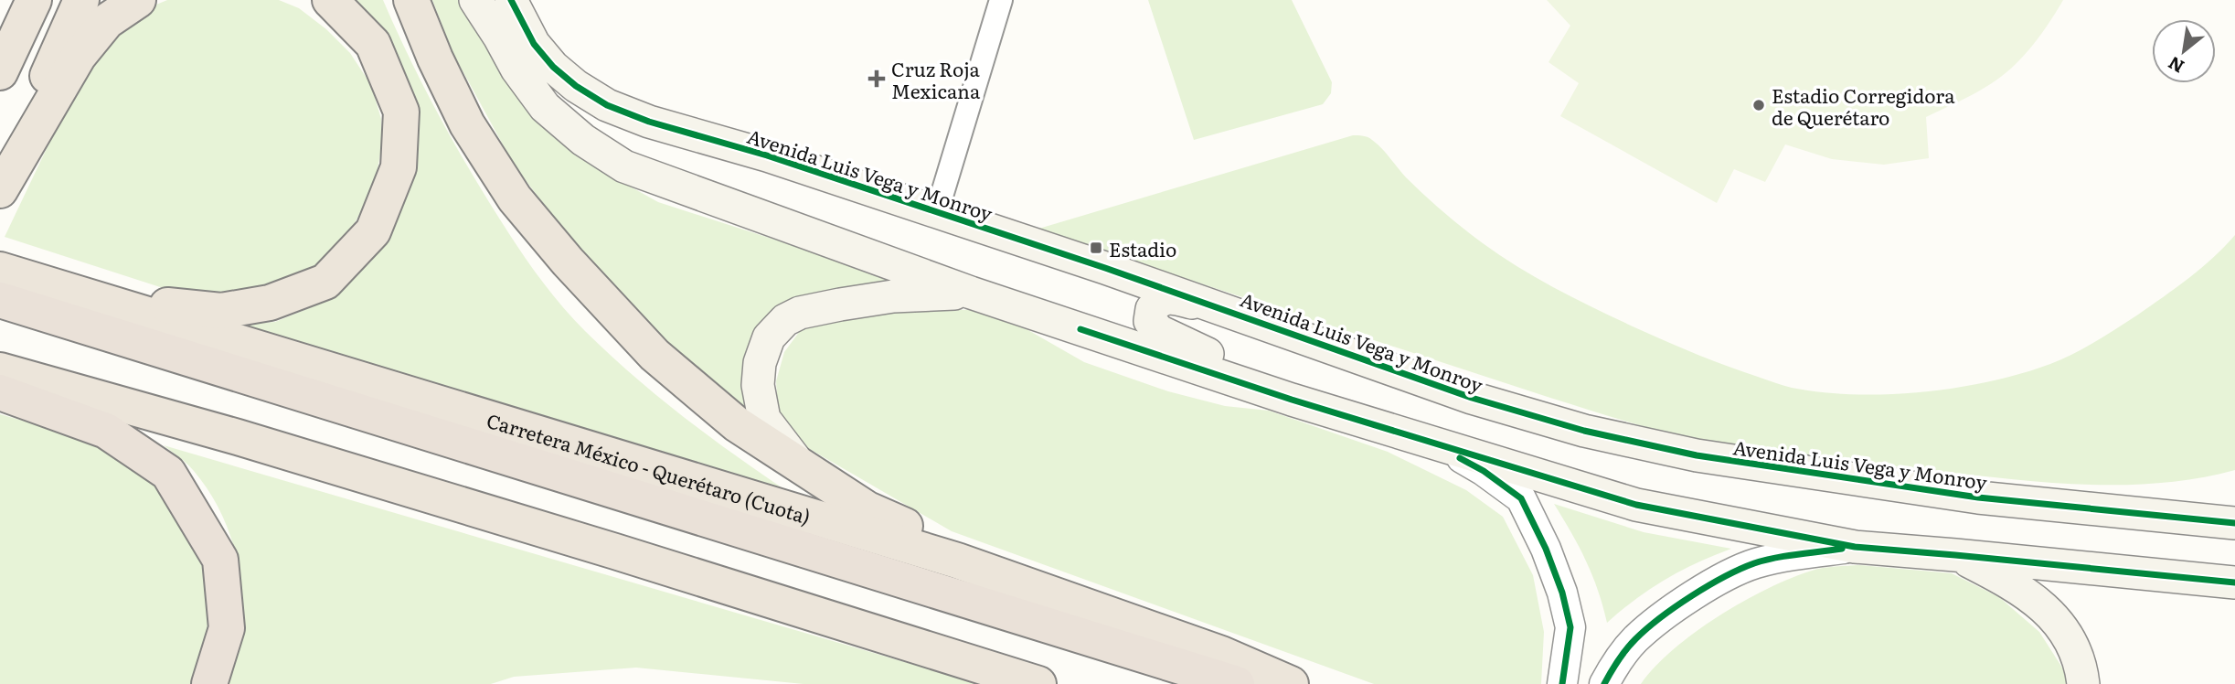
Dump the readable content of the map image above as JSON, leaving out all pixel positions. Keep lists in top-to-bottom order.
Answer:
{
  "streets": {
    "highway": ["Carretera México - Querétaro (Cuota)"],
    "main road": ["Avenida Luis Vega y Monroy"]
  },
  "places": {
    "health": ["Cruz Roja Mexicana"],
    "other": ["Estadio Corregidora de Querétaro"],
    "transit": ["Estadio"]
  },
  "north": "bottom left"
}
